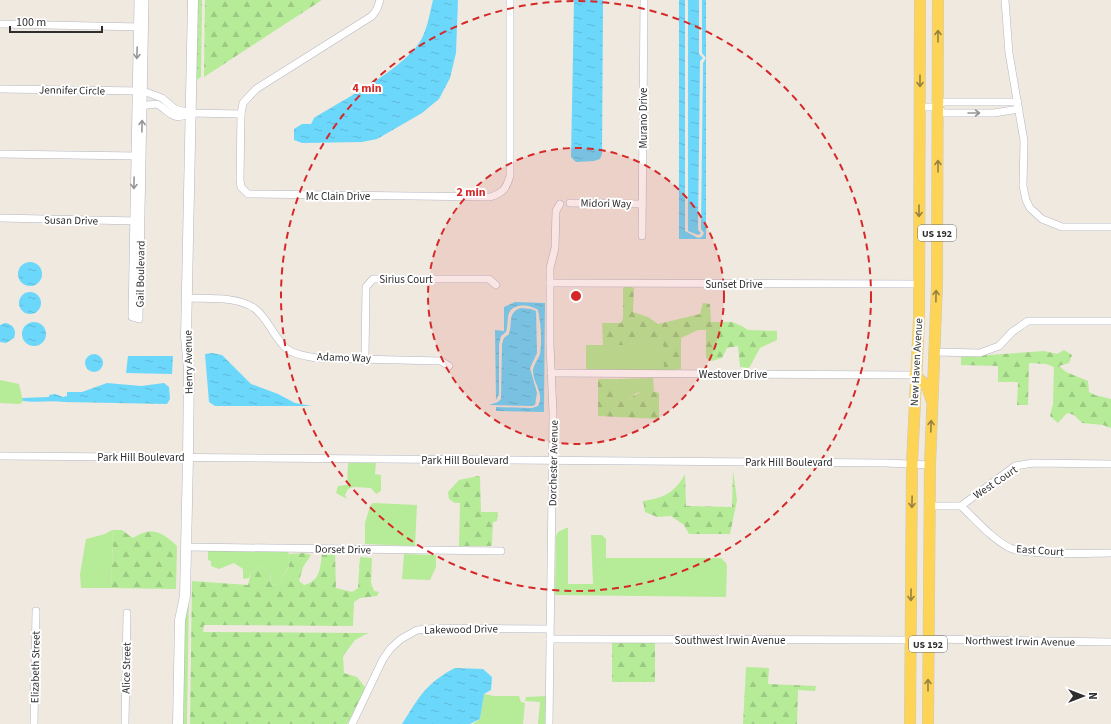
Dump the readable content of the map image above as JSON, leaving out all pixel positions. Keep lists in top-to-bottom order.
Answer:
{
  "streets": {
    "main road": ["US 192", "New Haven Avenue"],
    "street": [
      "Jennifer Circle",
      "Murano Drive",
      "Mc Clain Drive",
      "Midori Way",
      "Susan Drive",
      "Gail Boulevard",
      "Sirius Court",
      "Sunset Drive",
      "Adamo Way",
      "Henry Avenue",
      "Westover Drive",
      "Park Hill Boulevard",
      "Dorchester Avenue",
      "West Court",
      "Dorset Drive",
      "East Court",
      "Lakewood Drive",
      "Southwest Irwin Avenue",
      "Northwest Irwin Avenue",
      "Elizabeth Street",
      "Alice Street"
    ]
  },
  "crossings": [
    ["Jennifer Circle", "Gail Boulevard"],
    ["Jennifer Circle", "Henry Avenue"],
    ["Murano Drive", "Midori Way"],
    ["Susan Drive", "Gail Boulevard"],
    ["Sirius Court", "Adamo Way"],
    ["Sunset Drive", "New Haven Avenue"],
    ["Sunset Drive", "Dorchester Avenue"],
    ["Adamo Way", "Henry Avenue"],
    ["Henry Avenue", "Park Hill Boulevard"],
    ["Henry Avenue", "Dorset Drive"],
    ["New Haven Avenue", "Westover Drive"],
    ["New Haven Avenue", "Park Hill Boulevard"],
    ["New Haven Avenue", "West Court"],
    ["New Haven Avenue", "Southwest Irwin Avenue"],
    ["New Haven Avenue", "Northwest Irwin Avenue"],
    ["Westover Drive", "Dorchester Avenue"],
    ["Park Hill Boulevard", "Dorchester Avenue"],
    ["Dorchester Avenue", "Lakewood Drive"],
    ["Dorchester Avenue", "Southwest Irwin Avenue"],
    ["West Court", "East Court"]
  ],
  "scale_bar": "100 m",
  "north": "right",
  "rings": ["4 min", "2 min"]
}
